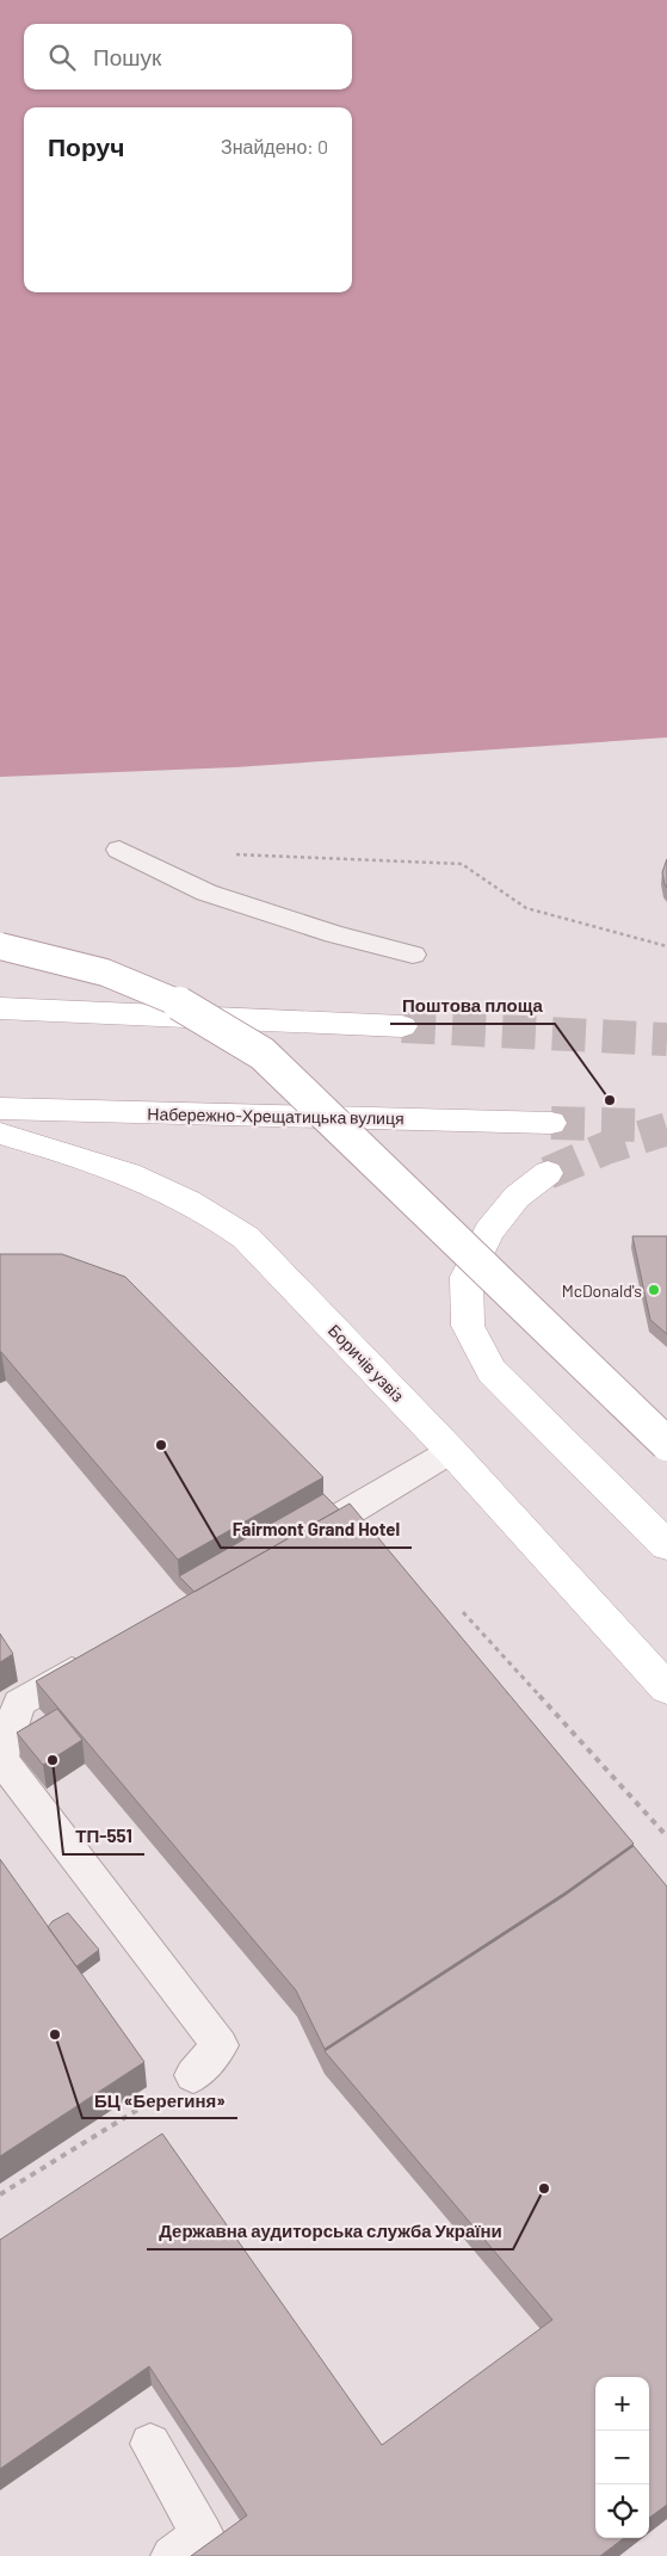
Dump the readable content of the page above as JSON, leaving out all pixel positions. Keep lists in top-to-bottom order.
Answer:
{
  "streets": {
    "main road": ["Набережно-Хрещатицька вулиця", "Боричів узвіз"]
  },
  "places": [
    "Поштова площа",
    "McDonald's",
    "Fairmont Grand Hotel",
    "ТП-551",
    "БЦ «Берегиня»",
    "Державна аудиторська служба України"
  ],
  "page": {
    "search": "Пошук",
    "heading": ["Поруч", "Знайдено: 0"],
    "map_buttons": ["+", "−"]
  }
}
